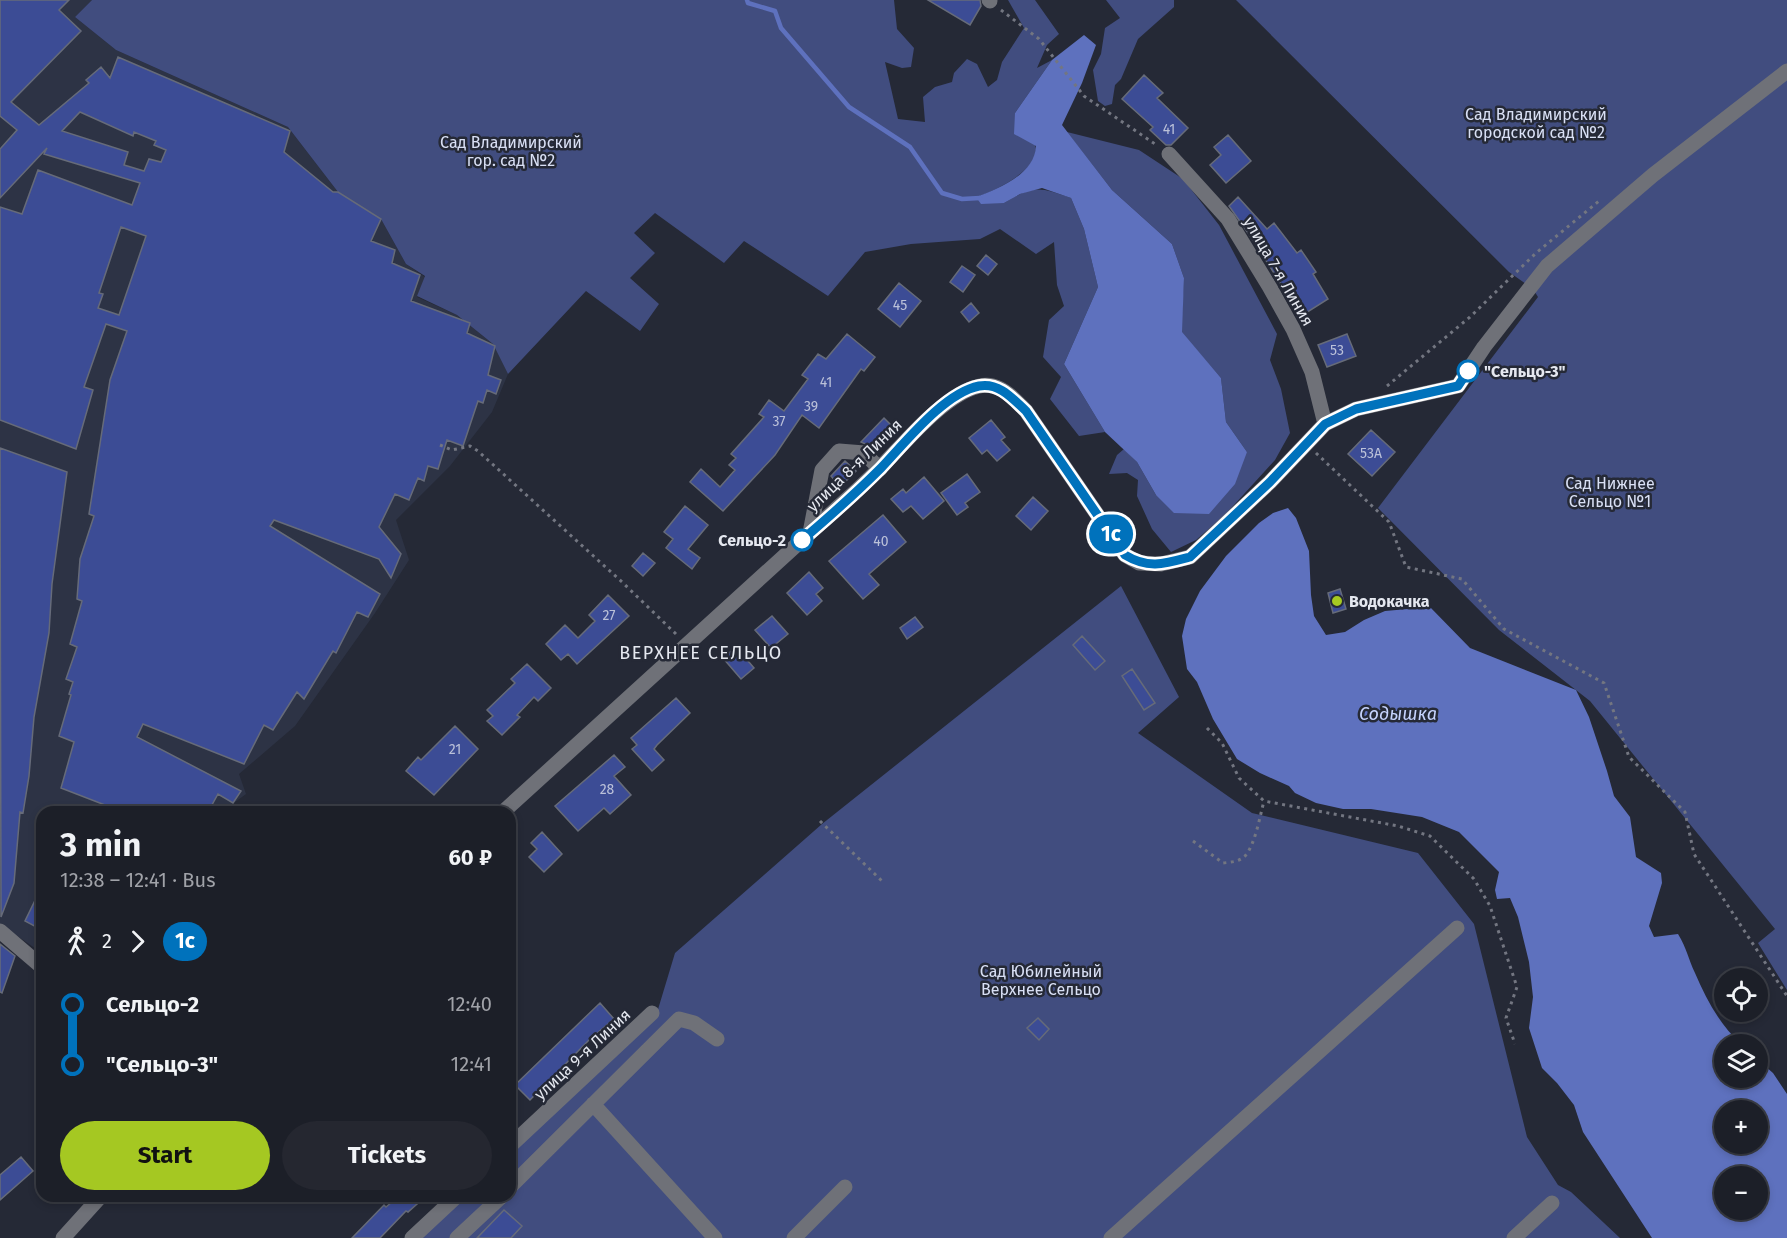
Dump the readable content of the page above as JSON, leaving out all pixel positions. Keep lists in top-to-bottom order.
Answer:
{
  "streets": {
    "street": ["улица 7-я Линия", "улица 8-я Линия", "улица 9-я Линия"]
  },
  "districts": ["ВЕРХНЕЕ СЕЛЬЦО"],
  "water": ["Содышка"],
  "parks": [
    "Сад Владимирский городской сад №2",
    "Сад Владимирский гор. сад №2",
    "Сад Нижнее Сельцо №1",
    "Сад Юбилейный Верхнее Сельцо"
  ],
  "places": ["\"Сельцо-3\"", "Сельцо-2", "Водокачка"],
  "lines": ["bus line 1с"],
  "house_numbers": [
    "41",
    "45",
    "53",
    "41",
    "39",
    "37",
    "53А",
    "40",
    "27",
    "21",
    "28"
  ],
  "page": {
    "on_map": "1с",
    "heading": ["3 min", "12:38 – 12:41 · Bus", "60 ₽"],
    "legs": ["2", "1с"],
    "map_buttons": ["+", "−"],
    "list": [
      {
        "name": "Сельцо-2",
        "value": "12:40"
      },
      {
        "name": "\"Сельцо-3\"",
        "value": "12:41"
      }
    ],
    "buttons": ["Start", "Tickets"]
  }
}
